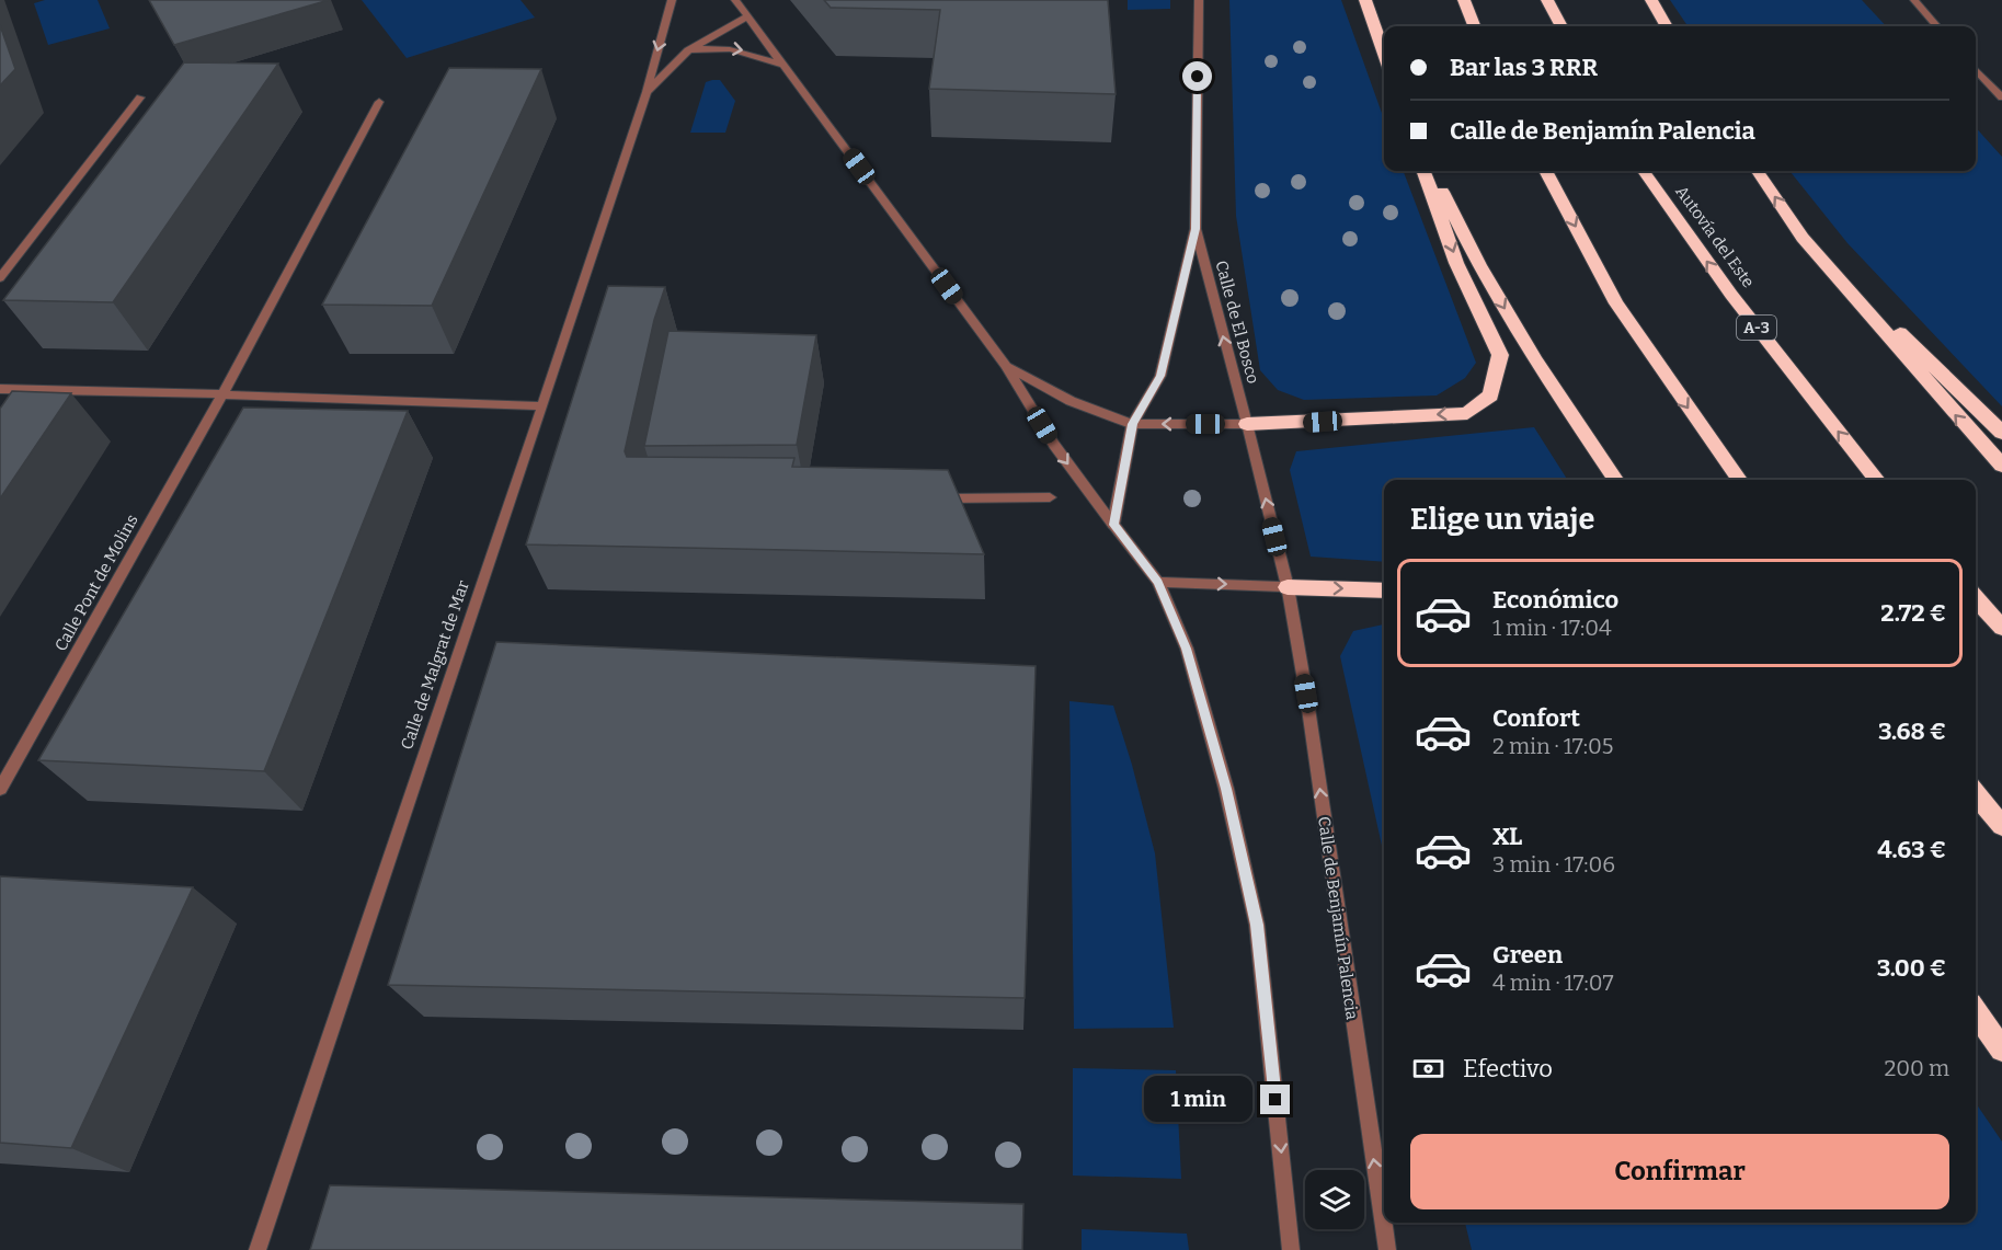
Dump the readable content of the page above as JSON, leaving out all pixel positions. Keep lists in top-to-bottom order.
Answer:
{
  "streets": {
    "highway": ["Autovía del Este", "A-3"],
    "street": [
      "Calle de El Bosco",
      "Calle Pont de Molins",
      "Calle de Malgrat de Mar",
      "Calle de Benjamín Palencia"
    ]
  },
  "crossings": [
    ["Calle de El Bosco", "Calle de Benjamín Palencia"]
  ],
  "page": {
    "banner": ["Bar las 3 RRR", "Calle de Benjamín Palencia"],
    "heading": "Elige un viaje",
    "list": [
      {
        "name": "Económico",
        "note": "1 min · 17:04",
        "value": "2.72 €"
      },
      {
        "name": "Confort",
        "note": "2 min · 17:05",
        "value": "3.68 €"
      },
      {
        "name": "XL",
        "note": "3 min · 17:06",
        "value": "4.63 €"
      },
      {
        "name": "Green",
        "note": "4 min · 17:07",
        "value": "3.00 €"
      }
    ],
    "pay": ["Efectivo", "200 m"],
    "bubble": "1 min",
    "buttons": "Confirmar"
  }
}
